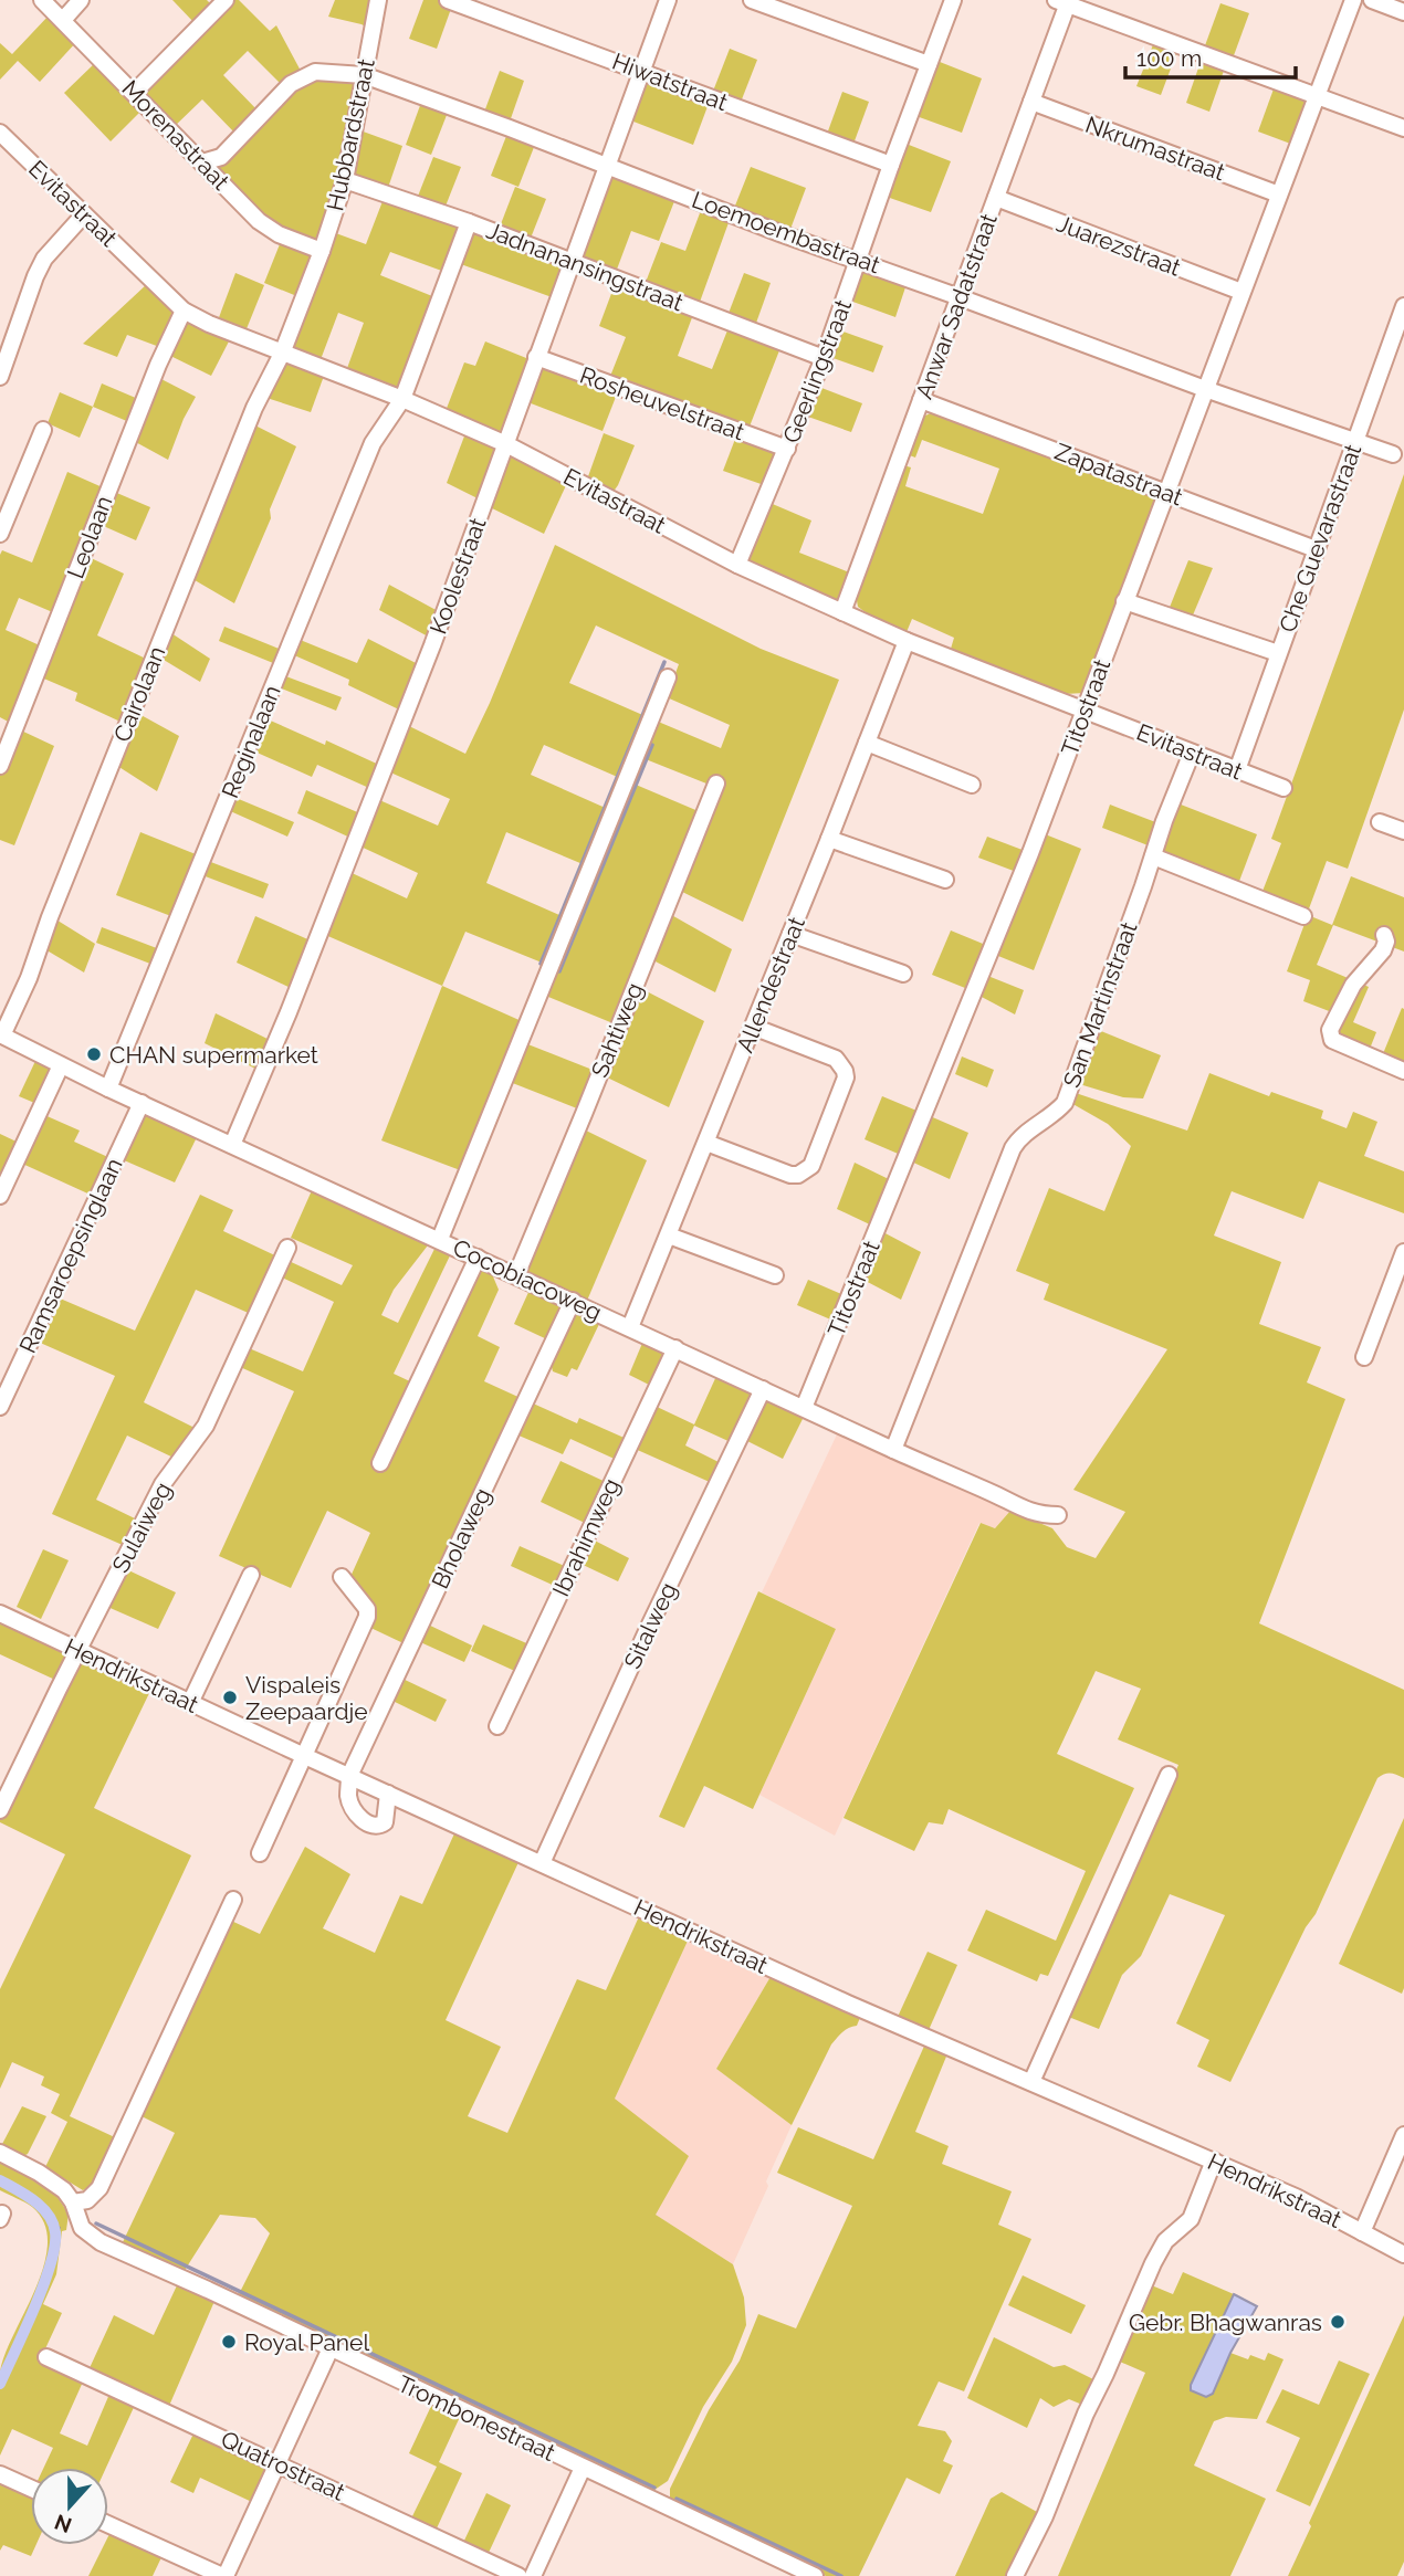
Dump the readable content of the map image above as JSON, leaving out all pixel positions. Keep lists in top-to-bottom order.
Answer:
{
  "streets": {
    "street": [
      "Hiwatstraat",
      "Morenastraat",
      "Hubbardstraat",
      "Nkrumastraat",
      "Evitastraat",
      "Loemoembastraat",
      "Juarezstraat",
      "Jadnanansingstraat",
      "Anwar Sadatstraat",
      "Geerlingstraat",
      "Rosheuvelstraat",
      "Zapatastraat",
      "Leolaan",
      "Che Guevarastraat",
      "Koolestraat",
      "Cairolaan",
      "Titostraat",
      "Reginalaan",
      "Allendestraat",
      "San Martinstraat",
      "Sahtiweg",
      "Ramsaroepsinglaan",
      "Cocobiacoweg",
      "Sulaiweg",
      "Ibrahimweg",
      "Bholaweg",
      "Sitalweg",
      "Hendrikstraat",
      "Trombonestraat",
      "Quatrostraat"
    ]
  },
  "crossings": [
    ["Hiwatstraat", "Geerlingstraat"],
    ["Hiwatstraat", "Koolestraat"],
    ["Morenastraat", "Hubbardstraat"],
    ["Morenastraat", "Loemoembastraat"],
    ["Hubbardstraat", "Evitastraat"],
    ["Hubbardstraat", "Loemoembastraat"],
    ["Hubbardstraat", "Jadnanansingstraat"],
    ["Hubbardstraat", "Cairolaan"],
    ["Nkrumastraat", "Anwar Sadatstraat"],
    ["Nkrumastraat", "Titostraat"],
    ["Evitastraat", "Anwar Sadatstraat"],
    ["Evitastraat", "Geerlingstraat"],
    ["Evitastraat", "Leolaan"],
    ["Evitastraat", "Che Guevarastraat"],
    ["Evitastraat", "Koolestraat"],
    ["Evitastraat", "Cairolaan"],
    ["Evitastraat", "Titostraat"],
    ["Evitastraat", "Reginalaan"],
    ["Evitastraat", "Allendestraat"],
    ["Evitastraat", "San Martinstraat"],
    ["Loemoembastraat", "Anwar Sadatstraat"],
    ["Loemoembastraat", "Geerlingstraat"],
    ["Loemoembastraat", "Che Guevarastraat"],
    ["Loemoembastraat", "Koolestraat"],
    ["Loemoembastraat", "Titostraat"],
    ["Juarezstraat", "Anwar Sadatstraat"],
    ["Juarezstraat", "Titostraat"],
    ["Jadnanansingstraat", "Geerlingstraat"],
    ["Jadnanansingstraat", "Koolestraat"],
    ["Jadnanansingstraat", "Reginalaan"],
    ["Anwar Sadatstraat", "Zapatastraat"],
    ["Geerlingstraat", "Rosheuvelstraat"],
    ["Rosheuvelstraat", "Koolestraat"],
    ["Zapatastraat", "Che Guevarastraat"],
    ["Zapatastraat", "Titostraat"],
    ["Koolestraat", "Cocobiacoweg"],
    ["Cairolaan", "Cocobiacoweg"],
    ["Titostraat", "Cocobiacoweg"],
    ["Reginalaan", "Cocobiacoweg"],
    ["Allendestraat", "Cocobiacoweg"],
    ["San Martinstraat", "Cocobiacoweg"],
    ["Sahtiweg", "Cocobiacoweg"],
    ["Ramsaroepsinglaan", "Cocobiacoweg"],
    ["Cocobiacoweg", "Ibrahimweg"],
    ["Cocobiacoweg", "Bholaweg"],
    ["Cocobiacoweg", "Sitalweg"],
    ["Sulaiweg", "Hendrikstraat"],
    ["Bholaweg", "Hendrikstraat"],
    ["Sitalweg", "Hendrikstraat"]
  ],
  "places": [
    "CHAN supermarket",
    "Vispaleis Zeepaardje",
    "Gebr. Bhagwanras",
    "Royal Panel"
  ],
  "scale_bar": "100 m",
  "north": "bottom"
}
